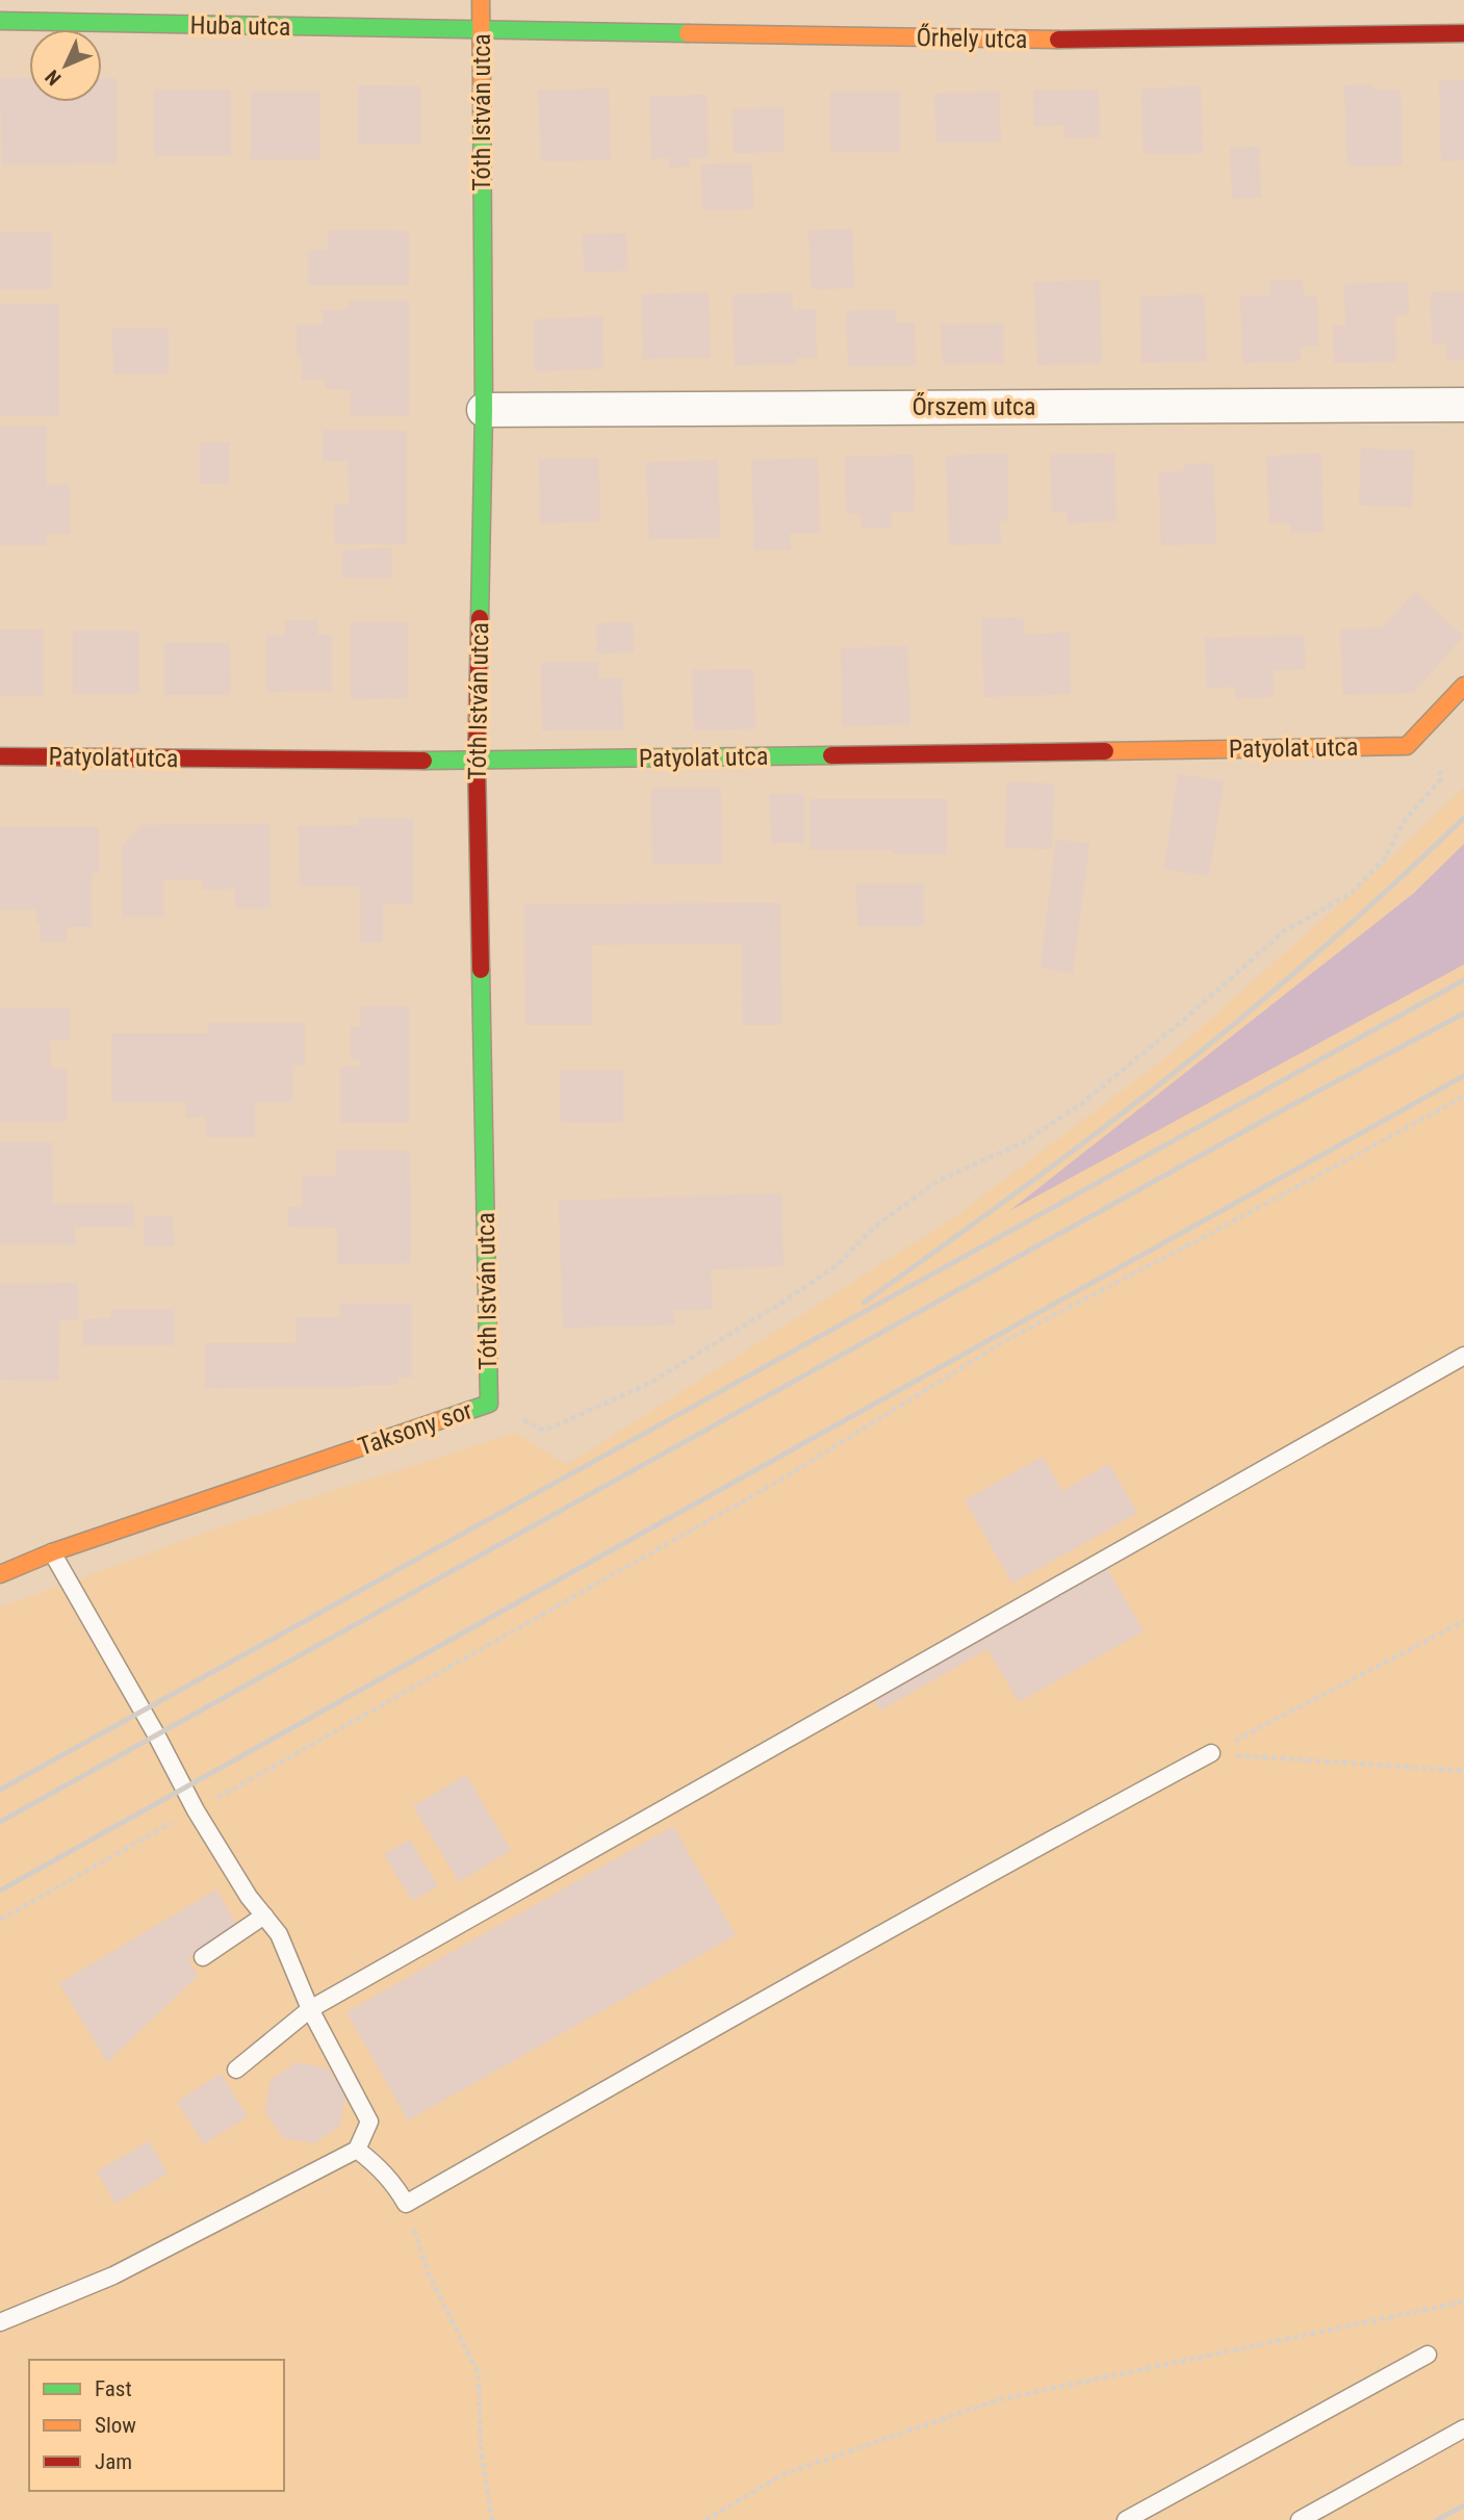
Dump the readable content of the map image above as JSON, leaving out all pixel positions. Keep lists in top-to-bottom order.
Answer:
{
  "streets": {
    "street": [
      "Huba utca",
      "Őrhely utca",
      "Tóth István utca",
      "Őrszem utca",
      "Patyolat utca",
      "Taksony sor"
    ]
  },
  "crossings": [
    ["Huba utca", "Őrhely utca"],
    ["Huba utca", "Tóth István utca"],
    ["Őrhely utca", "Tóth István utca"],
    ["Tóth István utca", "Őrszem utca"],
    ["Tóth István utca", "Patyolat utca"],
    ["Tóth István utca", "Taksony sor"],
    ["Patyolat utca", "Taksony sor"]
  ],
  "legend": ["Fast", "Slow", "Jam"],
  "north": "bottom left"
}
